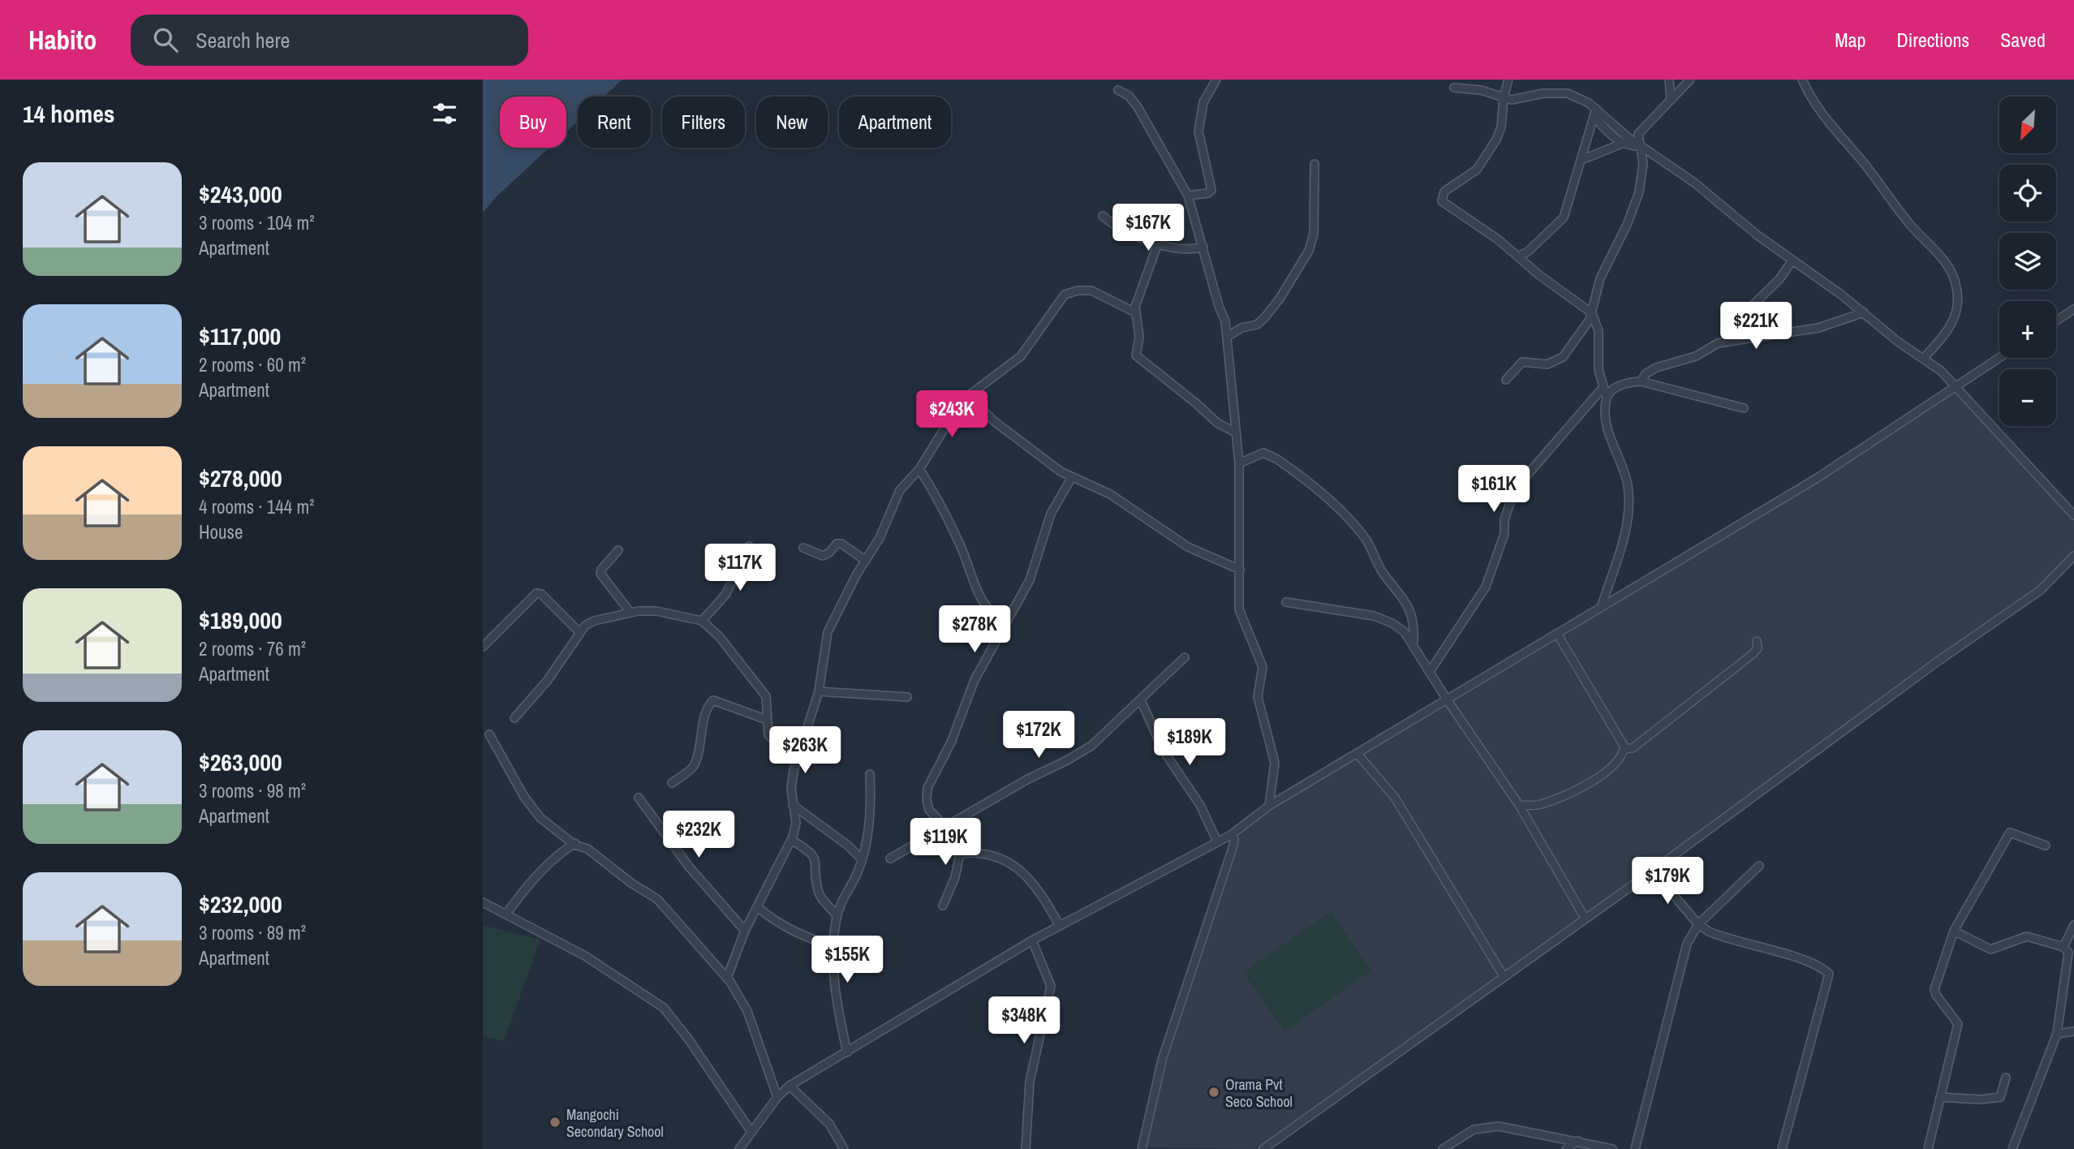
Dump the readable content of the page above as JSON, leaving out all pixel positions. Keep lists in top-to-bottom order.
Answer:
{
  "places": ["Orama Pvt Seco School", "Mangochi Secondary School"],
  "north": "bottom left",
  "page": {
    "header": "Habito",
    "search": "Search here",
    "nav": ["Map", "Directions", "Saved"],
    "heading": "14 homes",
    "map_buttons": ["+", "−"],
    "chip": [
      "Buy",
      "Rent",
      "Filters",
      "New",
      "Apartment"
    ],
    "list": [
      {
        "name": "$243,000",
        "note": "3 rooms · 104 m² · Apartment"
      },
      {
        "name": "$117,000",
        "note": "2 rooms · 60 m² · Apartment"
      },
      {
        "name": "$278,000",
        "note": "4 rooms · 144 m² · House"
      },
      {
        "name": "$189,000",
        "note": "2 rooms · 76 m² · Apartment"
      },
      {
        "name": "$263,000",
        "note": "3 rooms · 98 m² · Apartment"
      },
      {
        "name": "$232,000",
        "note": "3 rooms · 89 m² · Apartment"
      }
    ],
    "price": [
      "$167K",
      "$221K",
      "$243K",
      "$161K",
      "$117K",
      "$278K",
      "$172K",
      "$189K",
      "$263K",
      "$232K",
      "$119K",
      "$179K",
      "$155K",
      "$348K"
    ]
  }
}
